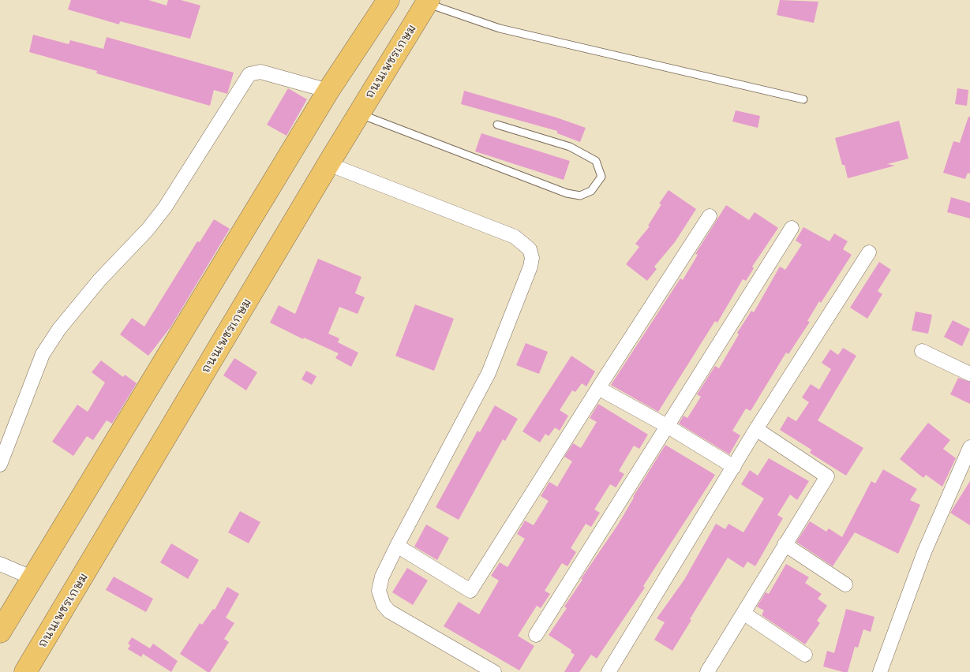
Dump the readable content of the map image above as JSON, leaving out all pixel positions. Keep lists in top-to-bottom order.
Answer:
{
  "streets": {
    "main road": ["ถนนเพชรเกษม"]
  }
}
